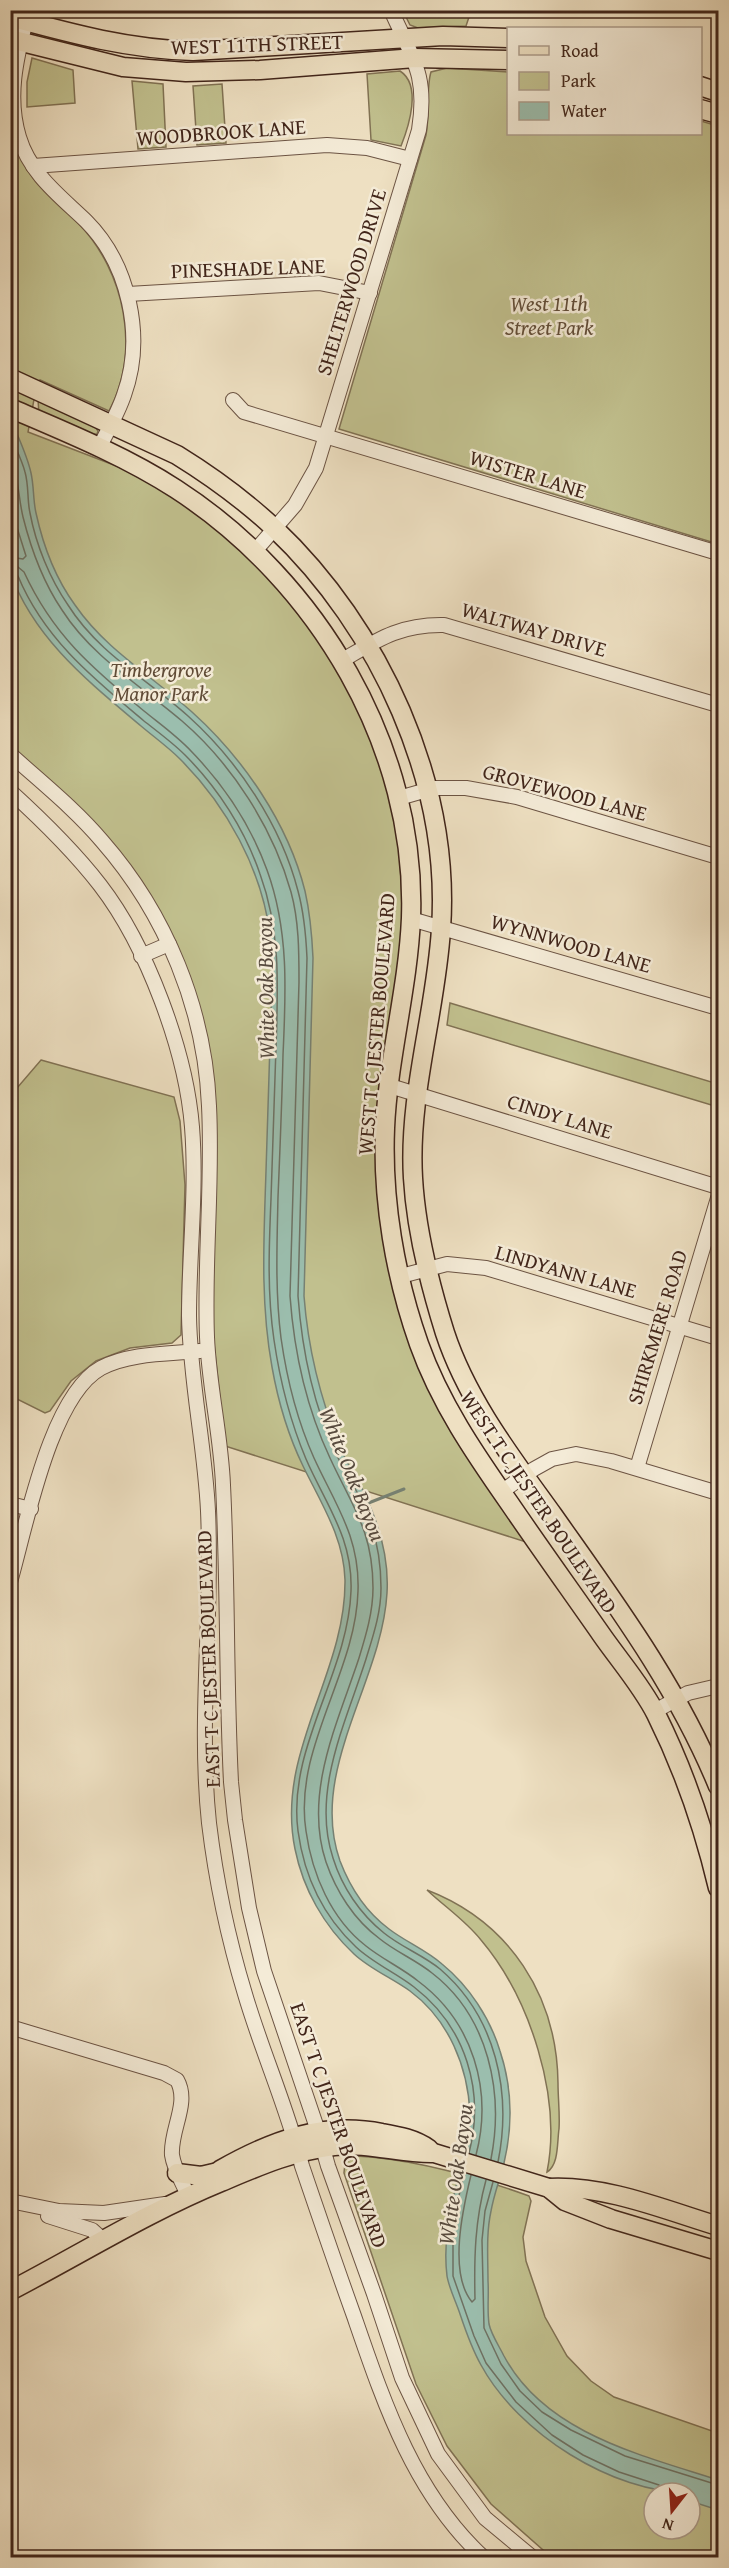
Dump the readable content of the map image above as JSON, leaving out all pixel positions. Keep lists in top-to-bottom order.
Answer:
{
  "streets": {
    "main road": ["WEST 11TH STREET", "WEST T C JESTER BOULEVARD"],
    "street": [
      "WOODBROOK LANE",
      "PINESHADE LANE",
      "SHELTERWOOD DRIVE",
      "WISTER LANE",
      "WALTWAY DRIVE",
      "GROVEWOOD LANE",
      "WYNNWOOD LANE",
      "CINDY LANE",
      "LINDYANN LANE",
      "SHIRKMERE ROAD",
      "EAST T C JESTER BOULEVARD"
    ]
  },
  "crossings": [
    ["WEST 11TH STREET", "SHELTERWOOD DRIVE"],
    ["WOODBROOK LANE", "SHELTERWOOD DRIVE"],
    ["PINESHADE LANE", "SHELTERWOOD DRIVE"],
    ["SHELTERWOOD DRIVE", "WISTER LANE"],
    ["SHELTERWOOD DRIVE", "WEST T C JESTER BOULEVARD"],
    ["WALTWAY DRIVE", "WEST T C JESTER BOULEVARD"],
    ["GROVEWOOD LANE", "WEST T C JESTER BOULEVARD"],
    ["WYNNWOOD LANE", "WEST T C JESTER BOULEVARD"],
    ["WEST T C JESTER BOULEVARD", "CINDY LANE"],
    ["WEST T C JESTER BOULEVARD", "LINDYANN LANE"],
    ["LINDYANN LANE", "SHIRKMERE ROAD"]
  ],
  "water": ["White Oak Bayou"],
  "parks": ["West 11th Street Park", "Timbergrove Manor Park"],
  "legend": ["Road", "Park", "Water"],
  "north": "bottom"
}
